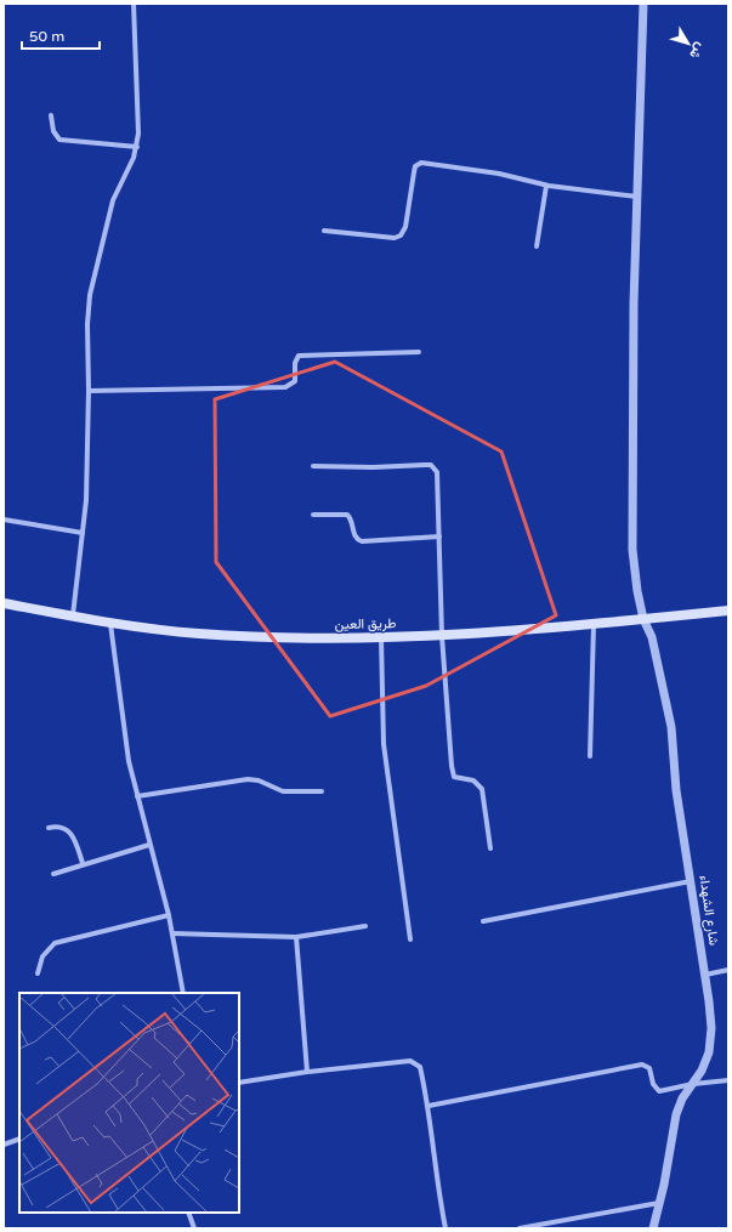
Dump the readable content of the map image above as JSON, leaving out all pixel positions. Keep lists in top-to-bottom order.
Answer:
{
  "streets": {
    "main road": ["طريق العين"],
    "street": ["شارع الشهداء"]
  },
  "crossings": [
    ["طريق العين", "شارع الشهداء"]
  ],
  "scale_bar": "50 m",
  "north": "bottom right"
}
